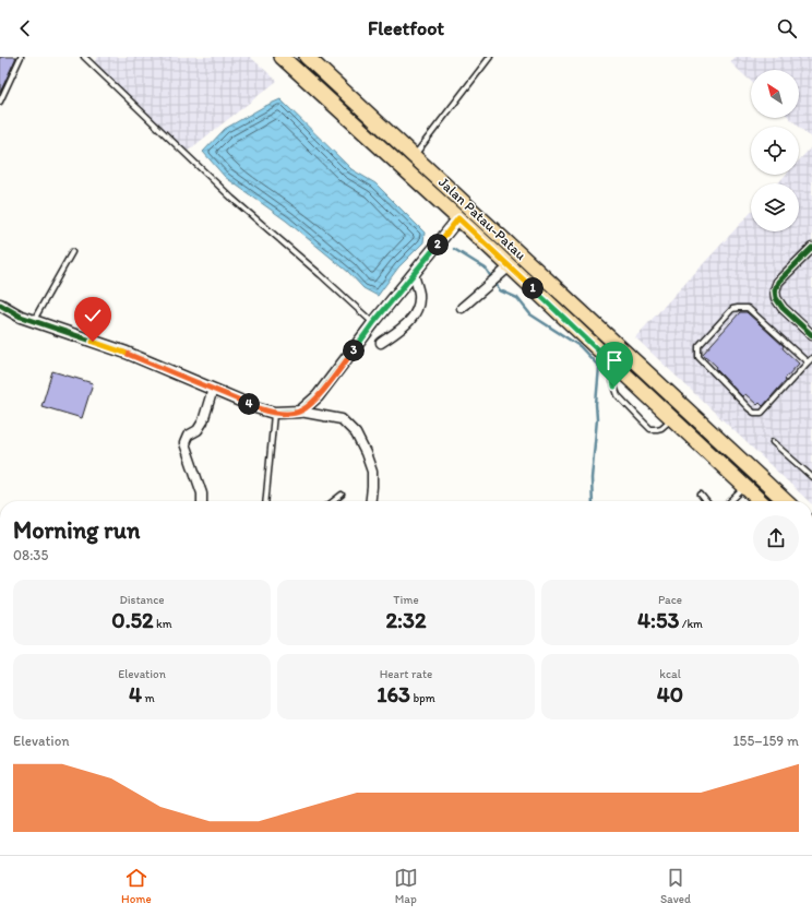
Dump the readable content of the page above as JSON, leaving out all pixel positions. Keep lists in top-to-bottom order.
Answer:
{
  "streets": {
    "main road": ["Jalan Patau-Patau"]
  },
  "north": "top left",
  "page": {
    "header": "Fleetfoot",
    "pins": [
      "2",
      "1",
      "3",
      "4"
    ],
    "heading": ["Morning run", "08:35"],
    "stats": [
      ["Distance", "0.52 km"],
      ["Time", "2:32"],
      ["Pace", "4:53 /km"],
      ["Elevation", "4 m"],
      ["Heart rate", "163 bpm"],
      ["kcal", "40"]
    ],
    "chart": ["Elevation", "155–159 m"],
    "tabs": ["Home", "Map", "Saved"]
  }
}
